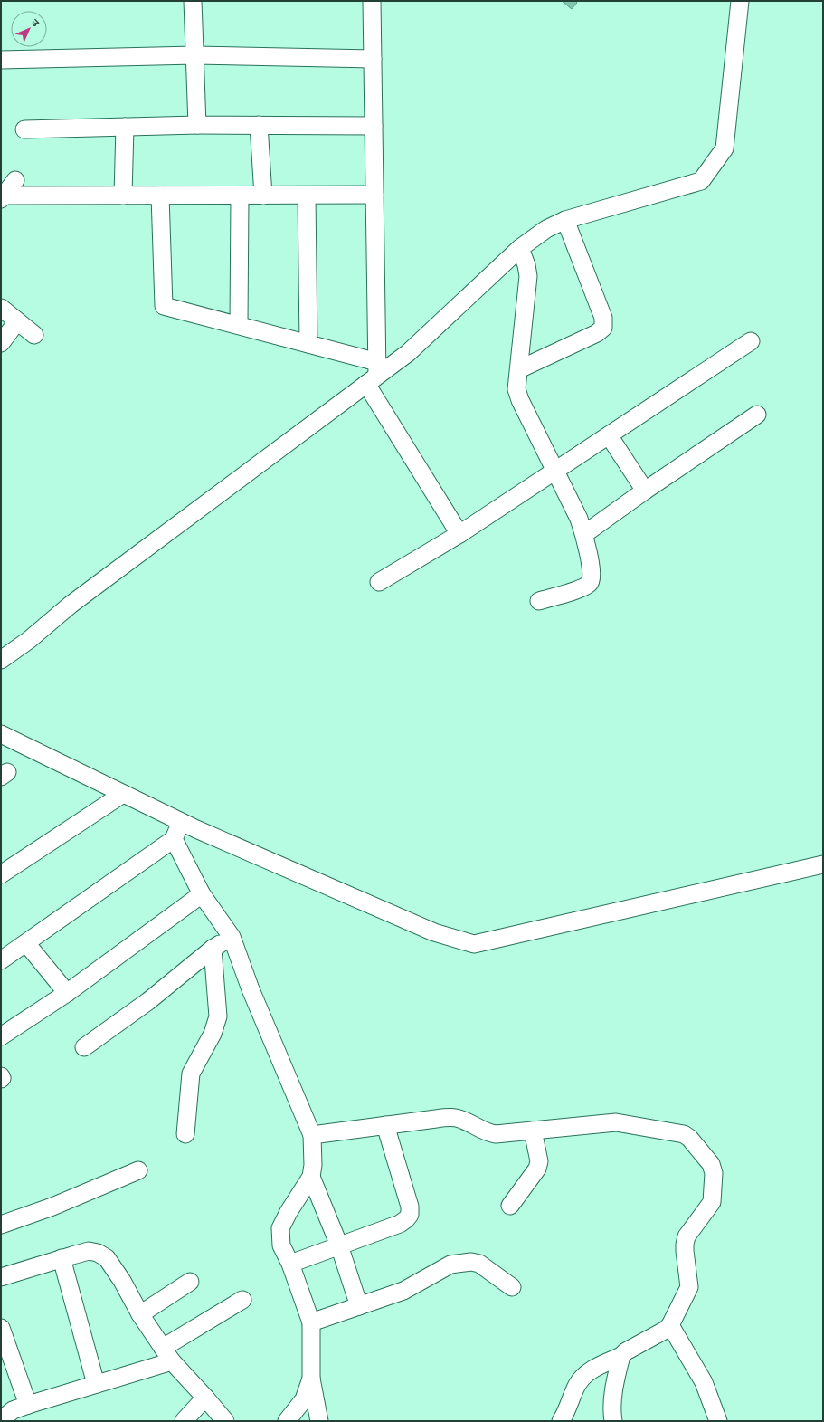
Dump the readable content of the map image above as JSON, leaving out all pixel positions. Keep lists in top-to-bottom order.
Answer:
{
  "north": "top right"
}
